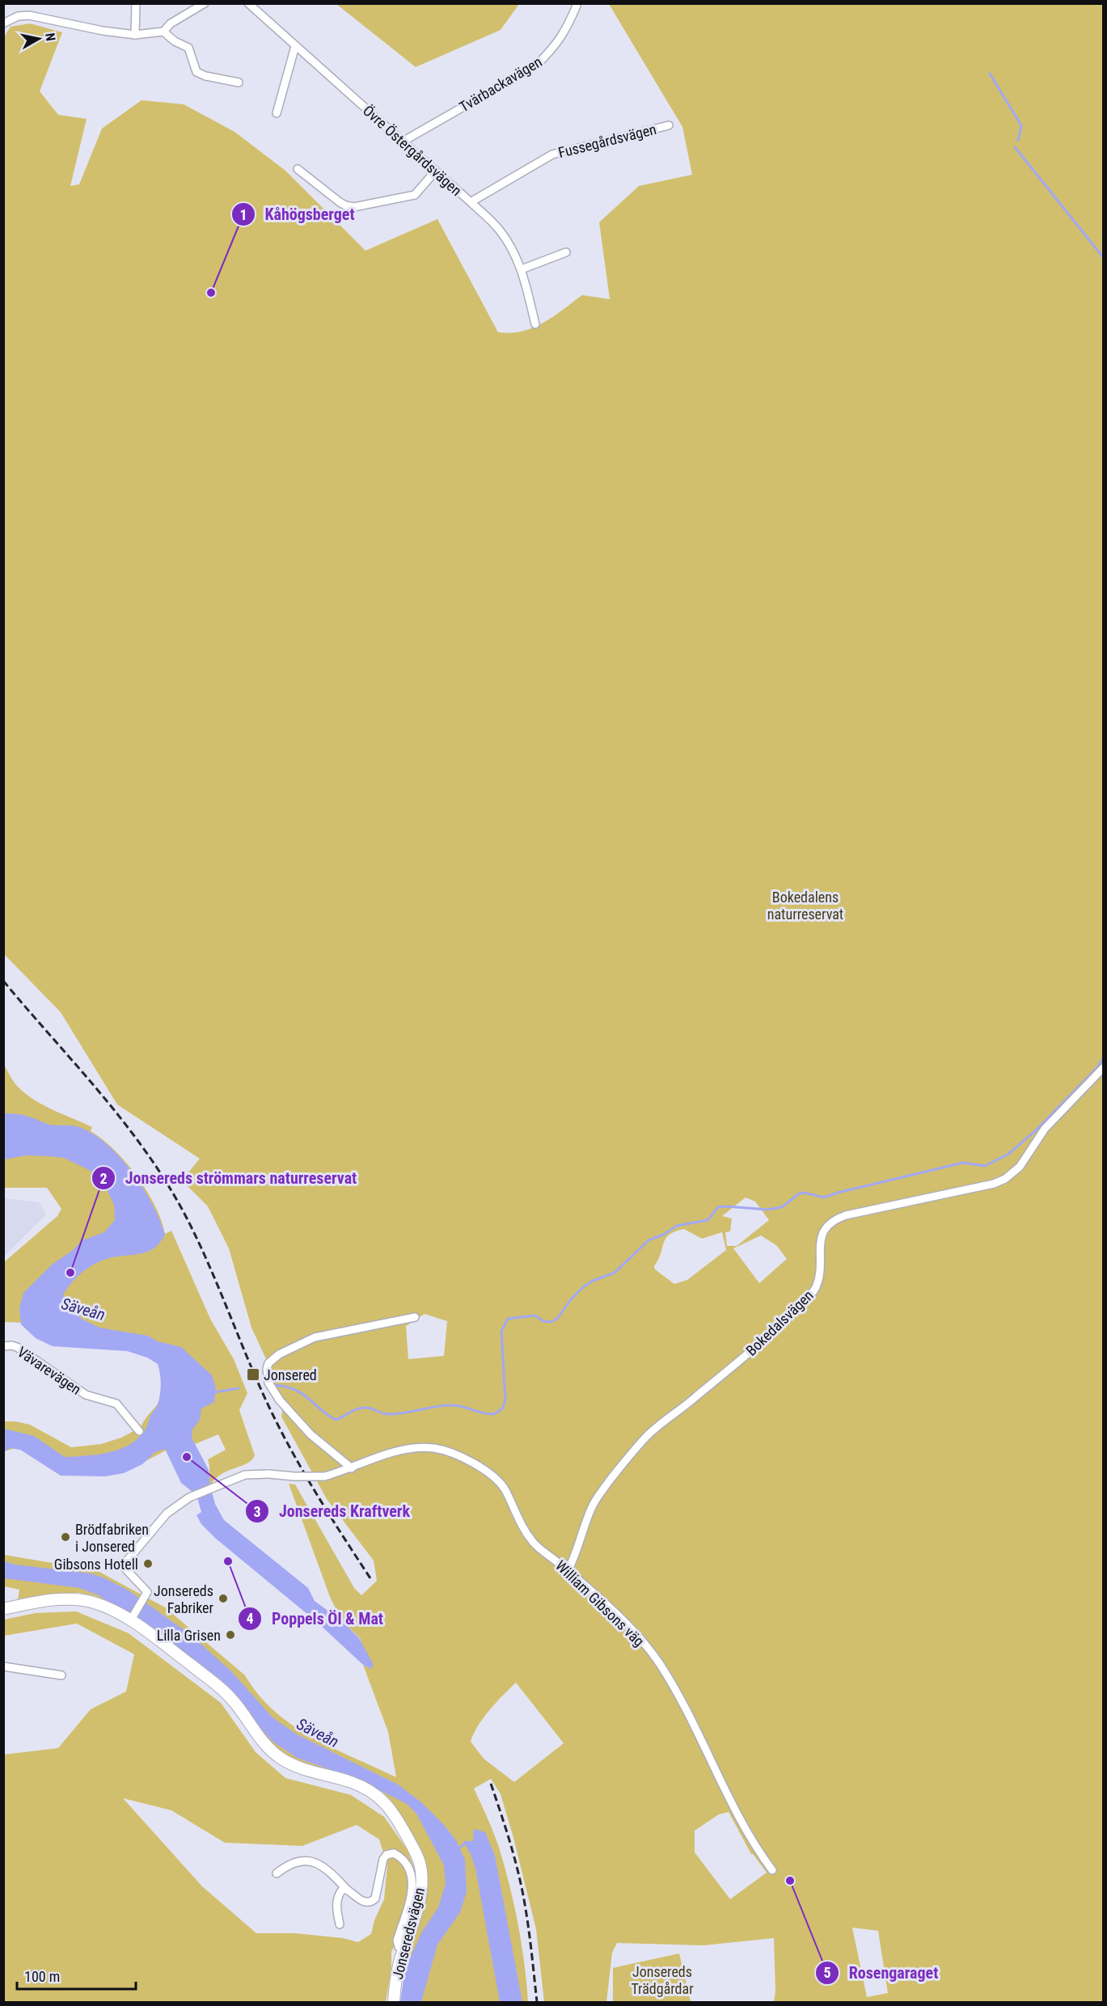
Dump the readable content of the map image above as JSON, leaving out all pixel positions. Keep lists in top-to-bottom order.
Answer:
{
  "streets": {
    "street": [
      "Tvärbackavägen",
      "Fussegårdsvägen",
      "Övre Östergårdsvägen",
      "Bokedalsvägen",
      "Vävarevägen",
      "William Gibsons väg",
      "Jonseredsvägen"
    ]
  },
  "crossings": [
    ["Tvärbackavägen", "Övre Östergårdsvägen"],
    ["Fussegårdsvägen", "Övre Östergårdsvägen"],
    ["Bokedalsvägen", "William Gibsons väg"],
    ["William Gibsons väg", "Jonseredsvägen"]
  ],
  "water": ["Säveån"],
  "parks": ["Bokedalens naturreservat", "Jonsereds Trädgårdar"],
  "places": {
    "other": [
      "Kåhögsberget",
      "Jonsereds strömmars naturreservat",
      "Jonsereds Kraftverk",
      "Brödfabriken i Jonsered",
      "Poppels Öl & Mat",
      "Gibsons Hotell",
      "Jonsereds Fabriker",
      "Lilla Grisen",
      "Rosengaraget"
    ],
    "transit": ["Jonsered"]
  },
  "scale_bar": "100 m",
  "north": "right"
}
